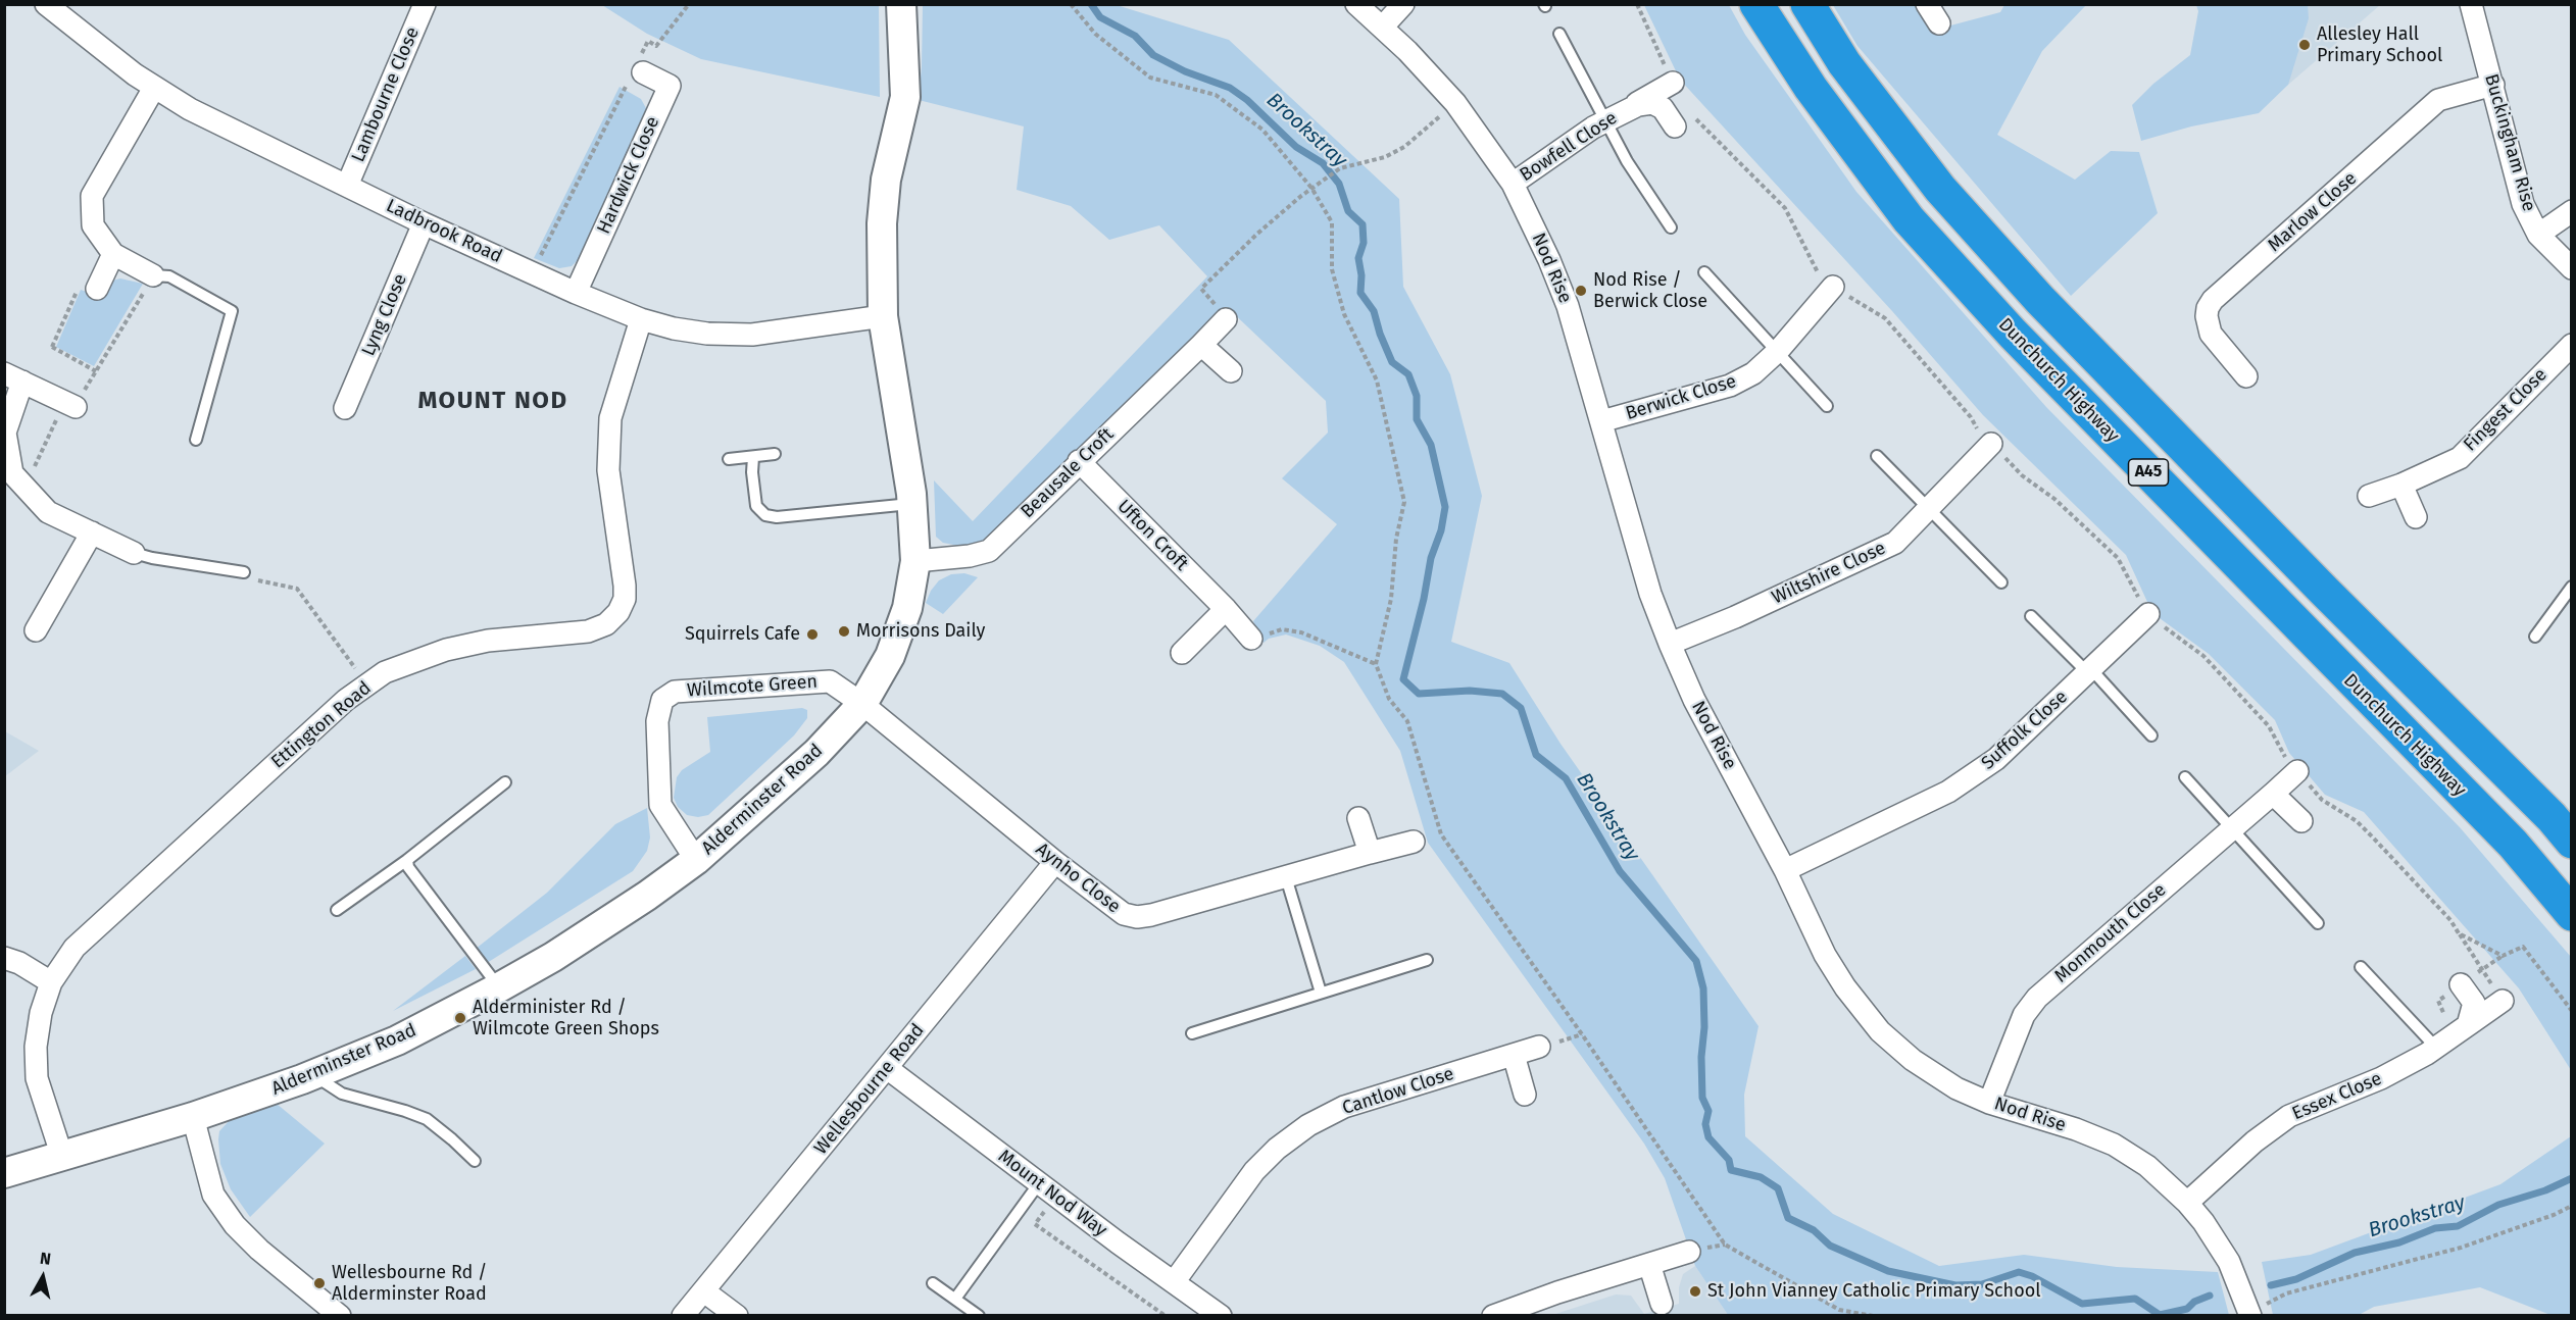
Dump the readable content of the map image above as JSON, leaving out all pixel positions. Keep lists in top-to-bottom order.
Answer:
{
  "streets": {
    "highway": ["Dunchurch Highway", "A45"],
    "street": [
      "Lambourne Close",
      "Buckingham Rise",
      "Bowfell Close",
      "Hardwick Close",
      "Marlow Close",
      "Ladbrook Road",
      "Nod Rise",
      "Lyng Close",
      "Berwick Close",
      "Fingest Close",
      "Beausale Croft",
      "Ufton Croft",
      "Wiltshire Close",
      "Wilmcote Green",
      "Ettington Road",
      "Suffolk Close",
      "Alderminster Road",
      "Aynho Close",
      "Monmouth Close",
      "Wellesbourne Road",
      "Cantlow Close",
      "Essex Close",
      "Mount Nod Way"
    ]
  },
  "crossings": [
    ["Lambourne Close", "Ladbrook Road"],
    ["Buckingham Rise", "Marlow Close"],
    ["Bowfell Close", "Nod Rise"],
    ["Hardwick Close", "Ladbrook Road"],
    ["Ladbrook Road", "Lyng Close"],
    ["Ladbrook Road", "Ettington Road"],
    ["Ladbrook Road", "Alderminster Road"],
    ["Nod Rise", "Berwick Close"],
    ["Nod Rise", "Wiltshire Close"],
    ["Nod Rise", "Suffolk Close"],
    ["Nod Rise", "Monmouth Close"],
    ["Nod Rise", "Essex Close"],
    ["Beausale Croft", "Ufton Croft"],
    ["Beausale Croft", "Alderminster Road"],
    ["Wilmcote Green", "Alderminster Road"],
    ["Wilmcote Green", "Aynho Close"],
    ["Ettington Road", "Alderminster Road"],
    ["Alderminster Road", "Aynho Close"],
    ["Aynho Close", "Wellesbourne Road"],
    ["Wellesbourne Road", "Mount Nod Way"],
    ["Cantlow Close", "Mount Nod Way"]
  ],
  "districts": ["MOUNT NOD"],
  "water": ["Brookstray"],
  "places": [
    "Allesley Hall Primary School",
    "Nod Rise / Berwick Close",
    "Morrisons Daily",
    "Squirrels Cafe",
    "Alderminister Rd / Wilmcote Green Shops",
    "Wellesbourne Rd / Alderminster Road",
    "St John Vianney Catholic Primary School"
  ],
  "north": "top"
}
